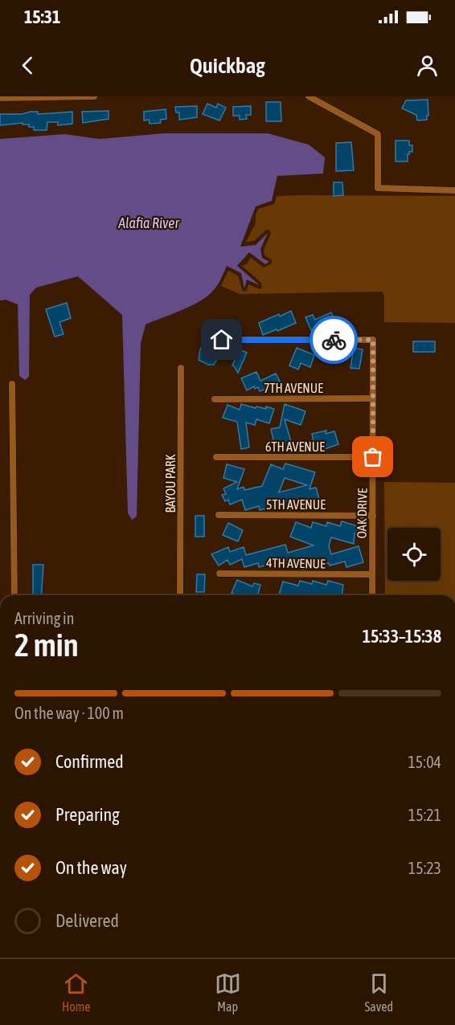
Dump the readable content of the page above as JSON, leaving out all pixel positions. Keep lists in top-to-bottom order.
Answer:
{
  "streets": {
    "street": [
      "7TH AVENUE",
      "6TH AVENUE",
      "BAYOU PARK",
      "5TH AVENUE",
      "OAK DRIVE",
      "4TH AVENUE"
    ]
  },
  "crossings": [
    ["7TH AVENUE", "OAK DRIVE"],
    ["6TH AVENUE", "OAK DRIVE"],
    ["5TH AVENUE", "OAK DRIVE"],
    ["OAK DRIVE", "4TH AVENUE"]
  ],
  "water": ["Alafia River"],
  "page": {
    "status": "15:31",
    "header": "Quickbag",
    "heading": ["2 min", "Arriving in", "15:33–15:38"],
    "bar": "On the way · 100 m",
    "list": [
      ["Confirmed", "15:04"],
      ["Preparing", "15:21"],
      ["On the way", "15:23"],
      "Delivered"
    ],
    "tabs": ["Home", "Map", "Saved"]
  }
}
